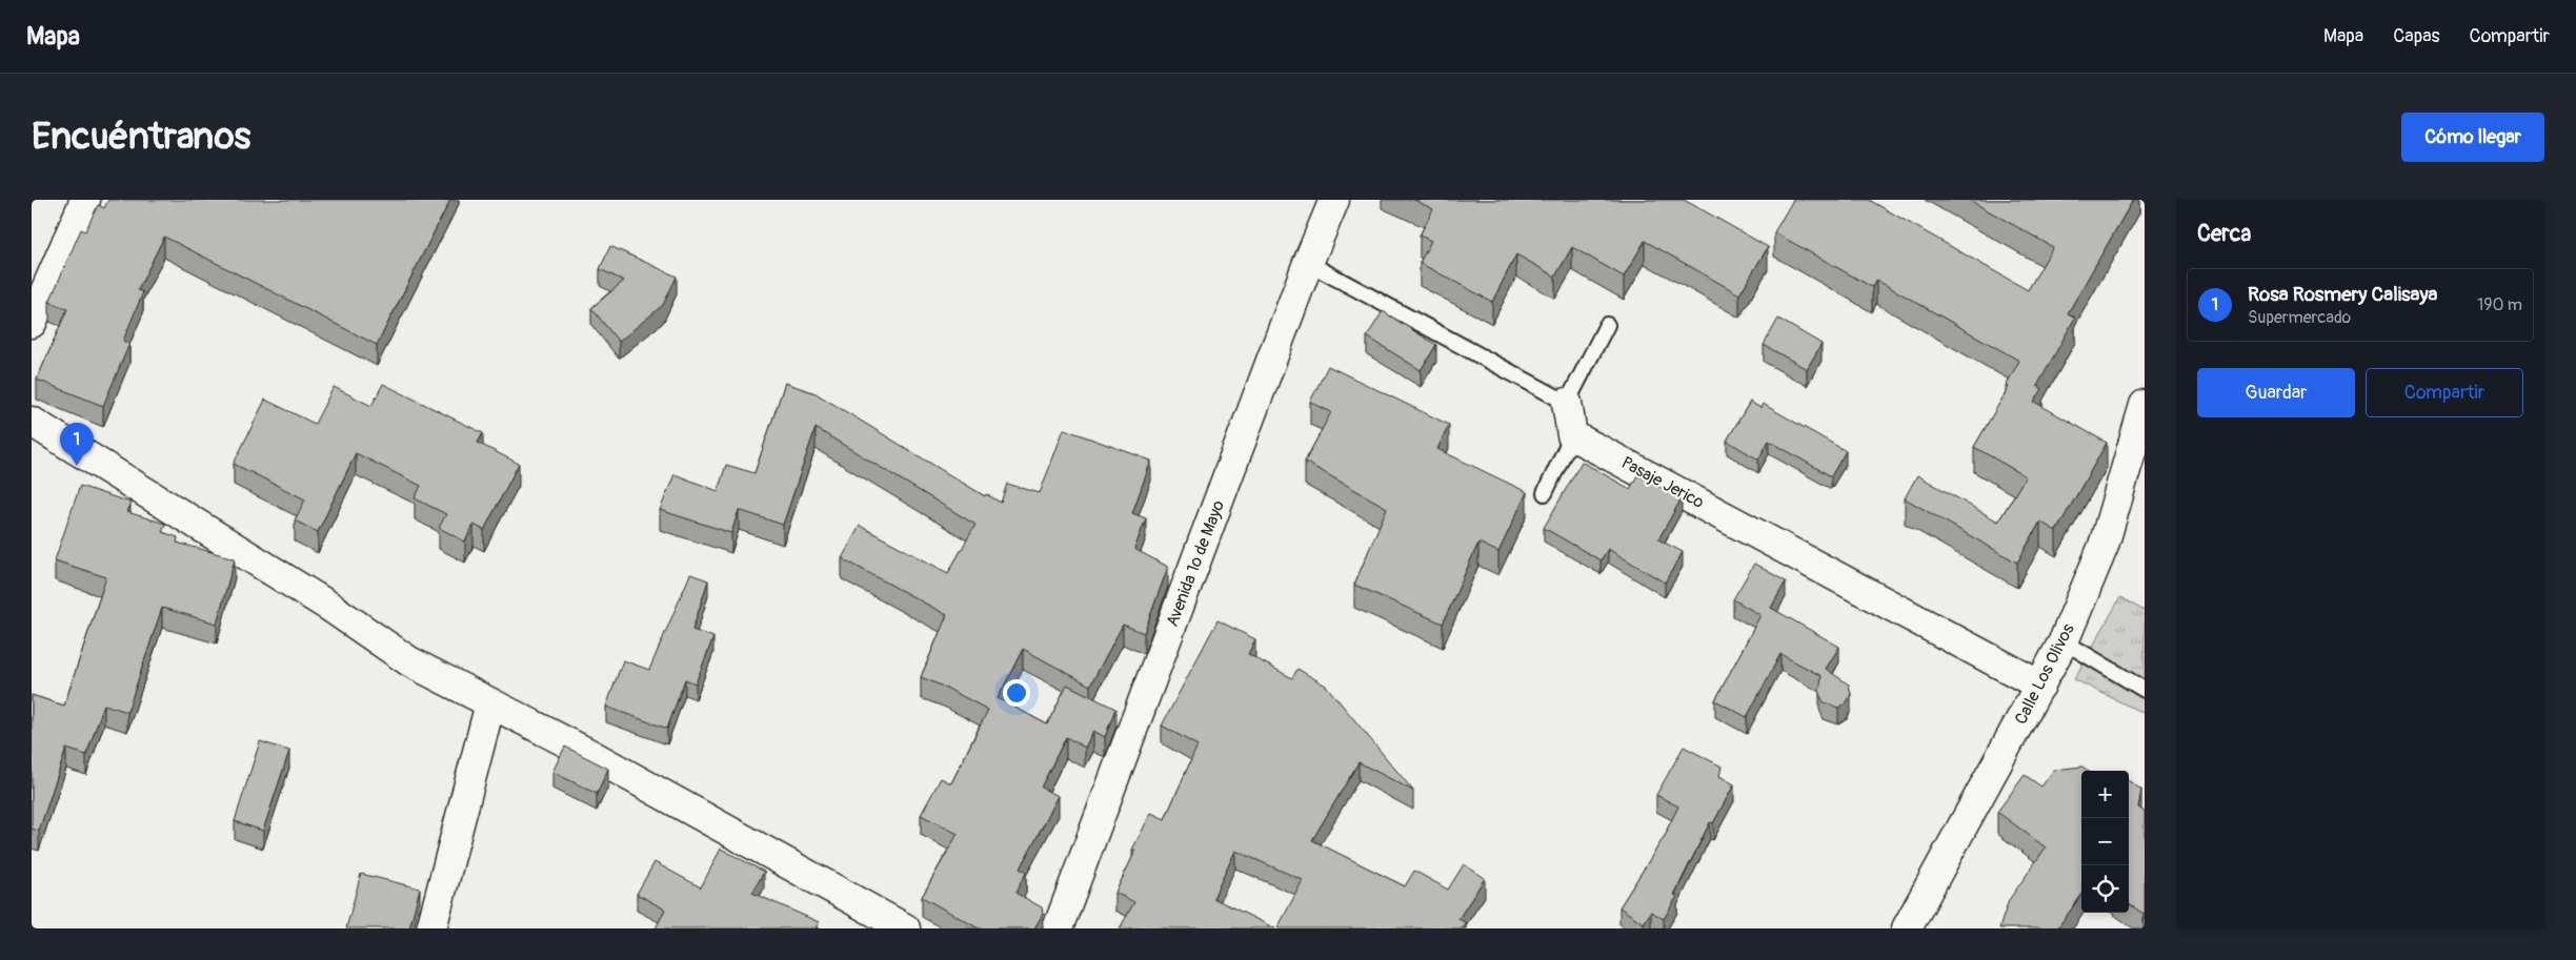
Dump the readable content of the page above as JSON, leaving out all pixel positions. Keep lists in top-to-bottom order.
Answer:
{
  "streets": {
    "street": ["Pasaje Jerico", "Avenida 1º de Mayo", "Calle Los Olivos"]
  },
  "crossings": [
    ["Pasaje Jerico", "Calle Los Olivos"]
  ],
  "page": {
    "header": "Mapa",
    "nav": ["Mapa", "Capas", "Compartir"],
    "buttons": [
      "Cómo llegar",
      ["Guardar", "Compartir"]
    ],
    "title": "Encuéntranos",
    "heading": "Cerca",
    "list": [
      {
        "mark": "1",
        "name": "Rosa Rosmery Calisaya",
        "note": "Supermercado",
        "value": "190 m"
      }
    ],
    "pins": "1",
    "map_buttons": ["+", "−"]
  }
}
